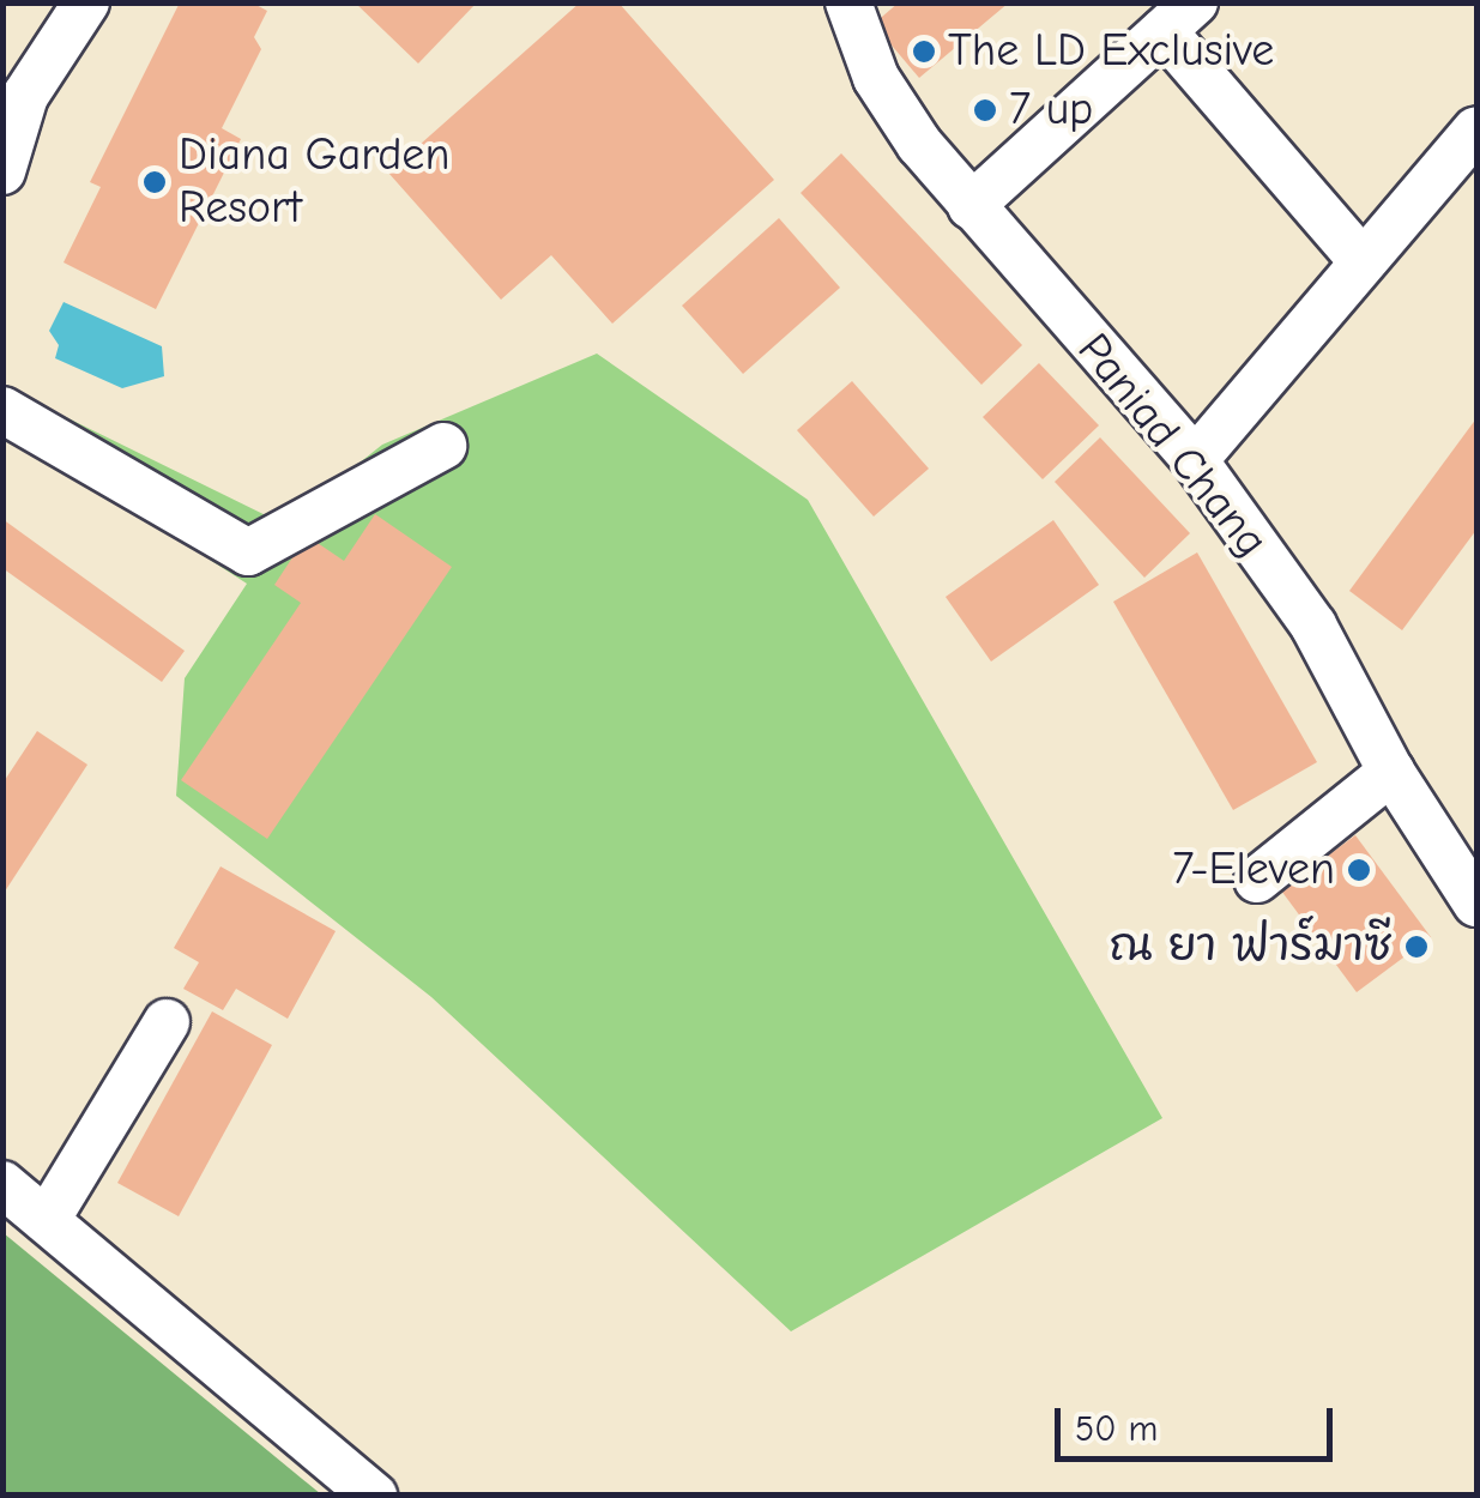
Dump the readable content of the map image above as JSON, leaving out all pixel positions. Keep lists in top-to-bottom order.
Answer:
{
  "streets": {
    "street": ["Paniad Chang"]
  },
  "places": [
    "The LD Exclusive",
    "7 up",
    "Diana Garden Resort",
    "7-Eleven",
    "ณ ยา ฟาร์มาซี"
  ],
  "scale_bar": "50 m"
}
